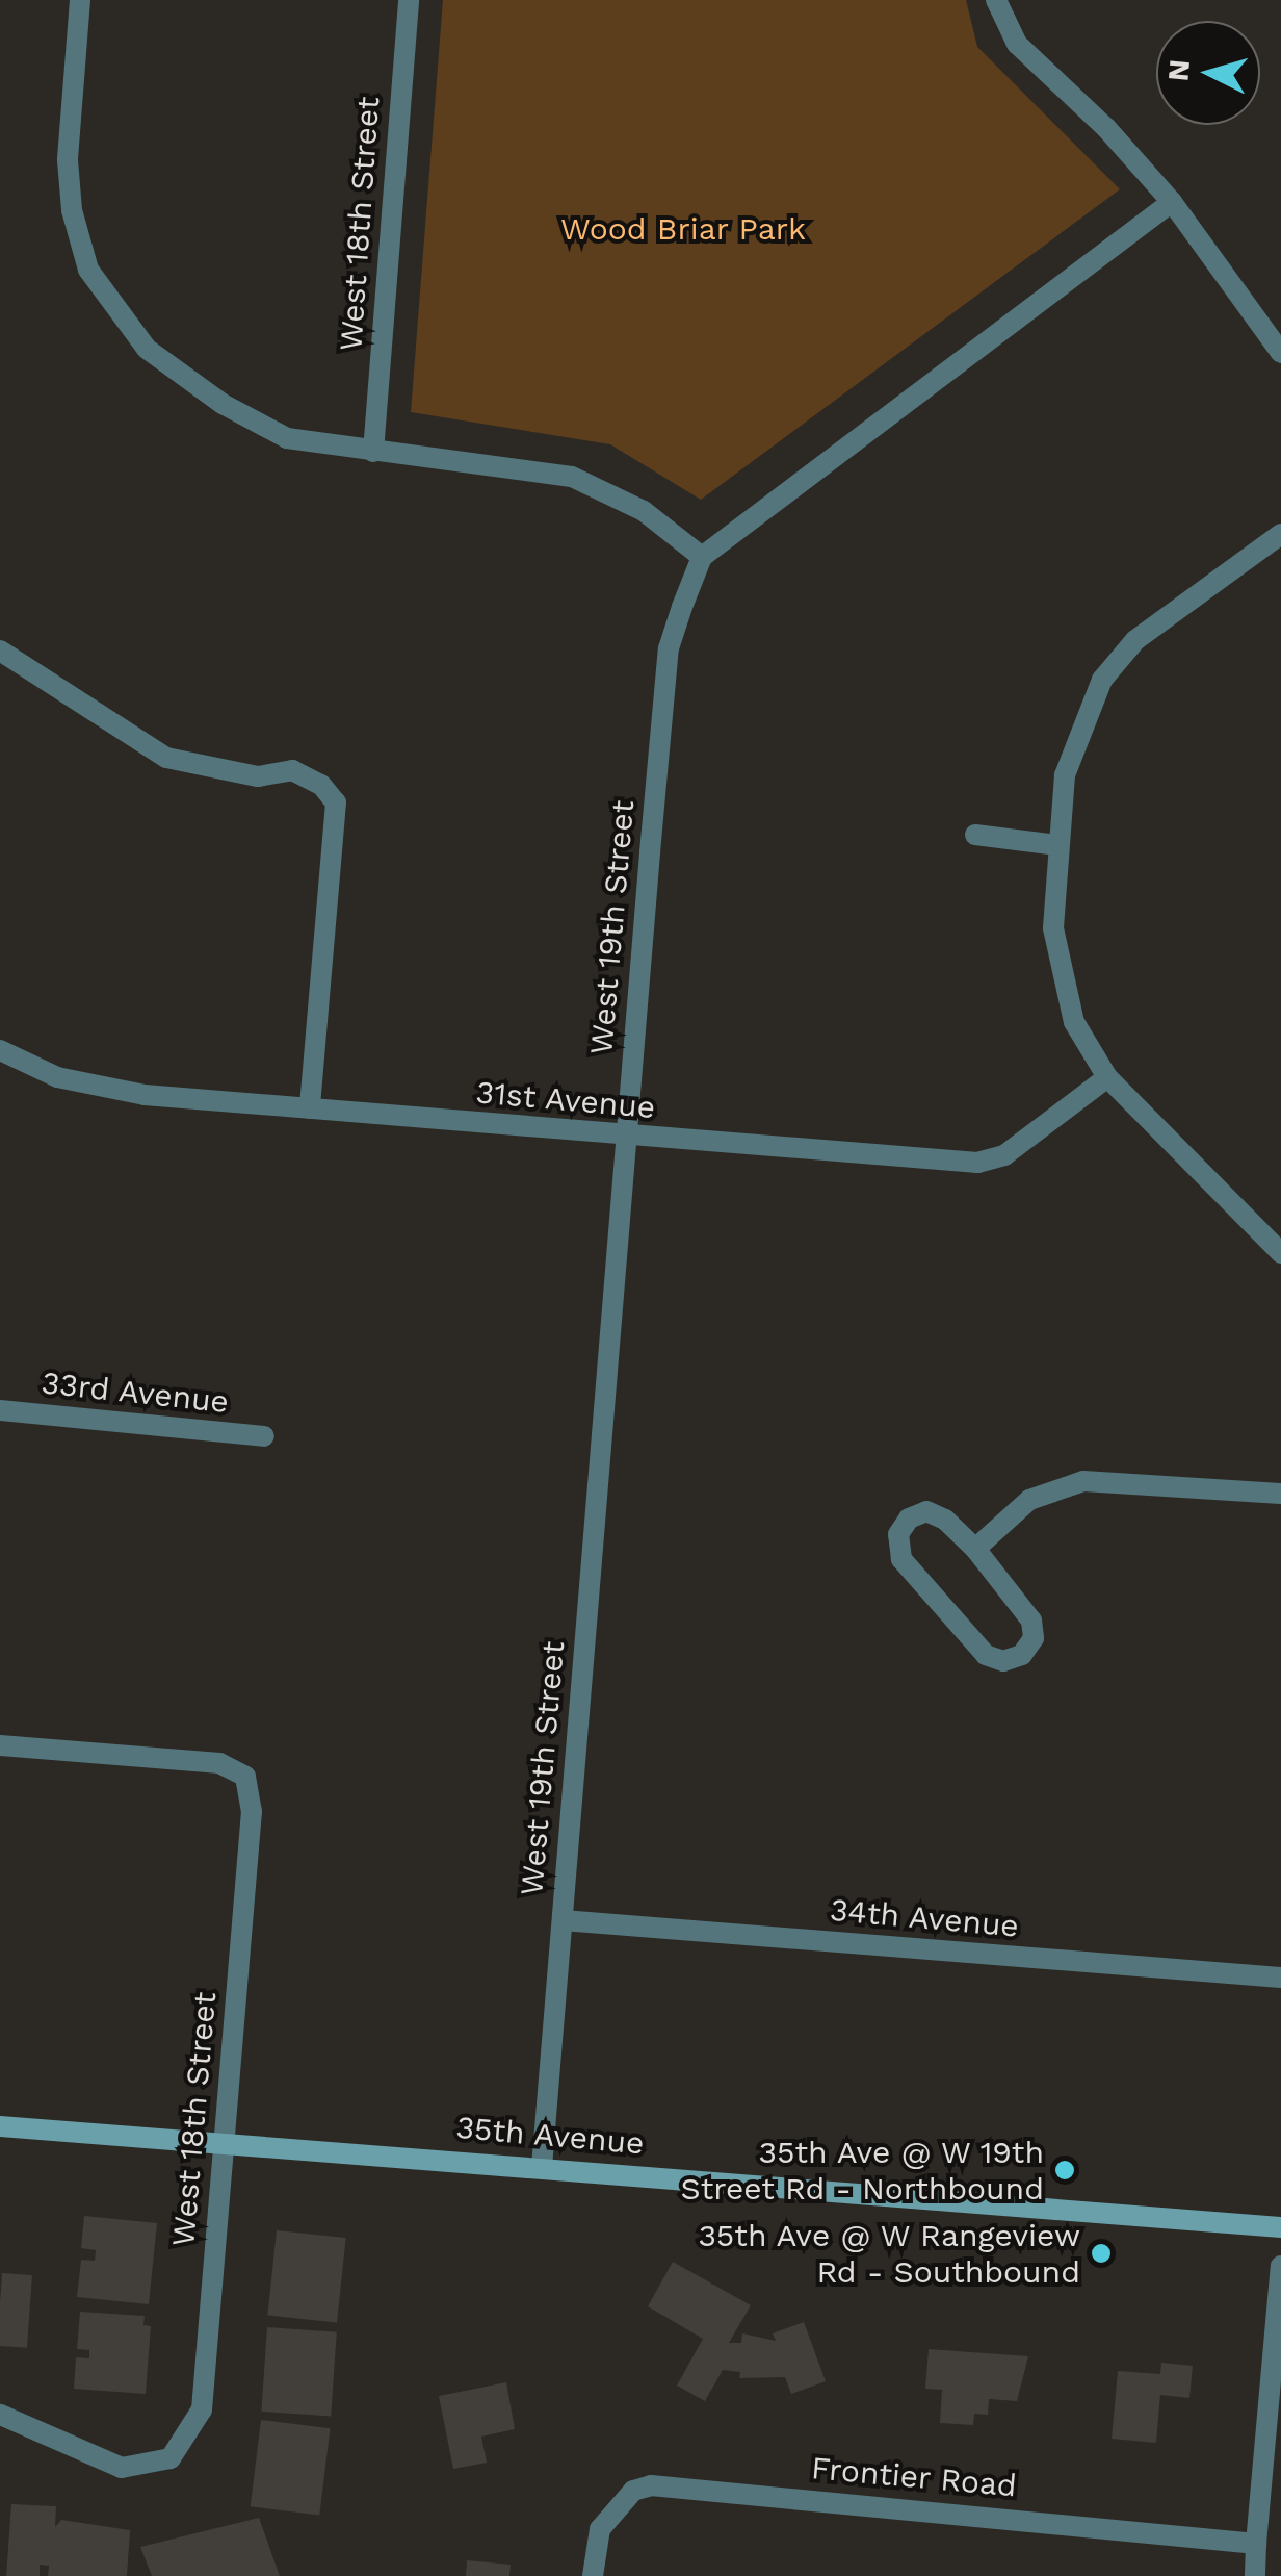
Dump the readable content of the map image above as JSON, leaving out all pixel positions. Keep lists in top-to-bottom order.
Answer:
{
  "streets": {
    "main road": ["35th Avenue"],
    "street": [
      "West 18th Street",
      "West 19th Street",
      "31st Avenue",
      "33rd Avenue",
      "34th Avenue",
      "Frontier Road"
    ]
  },
  "crossings": [
    ["West 18th Street", "35th Avenue"],
    ["West 19th Street", "31st Avenue"],
    ["West 19th Street", "34th Avenue"],
    ["West 19th Street", "35th Avenue"]
  ],
  "parks": ["Wood Briar Park"],
  "places": ["35th Ave @ W 19th Street Rd - Northbound", "35th Ave @ W Rangeview Rd - Southbound"],
  "north": "left"
}
